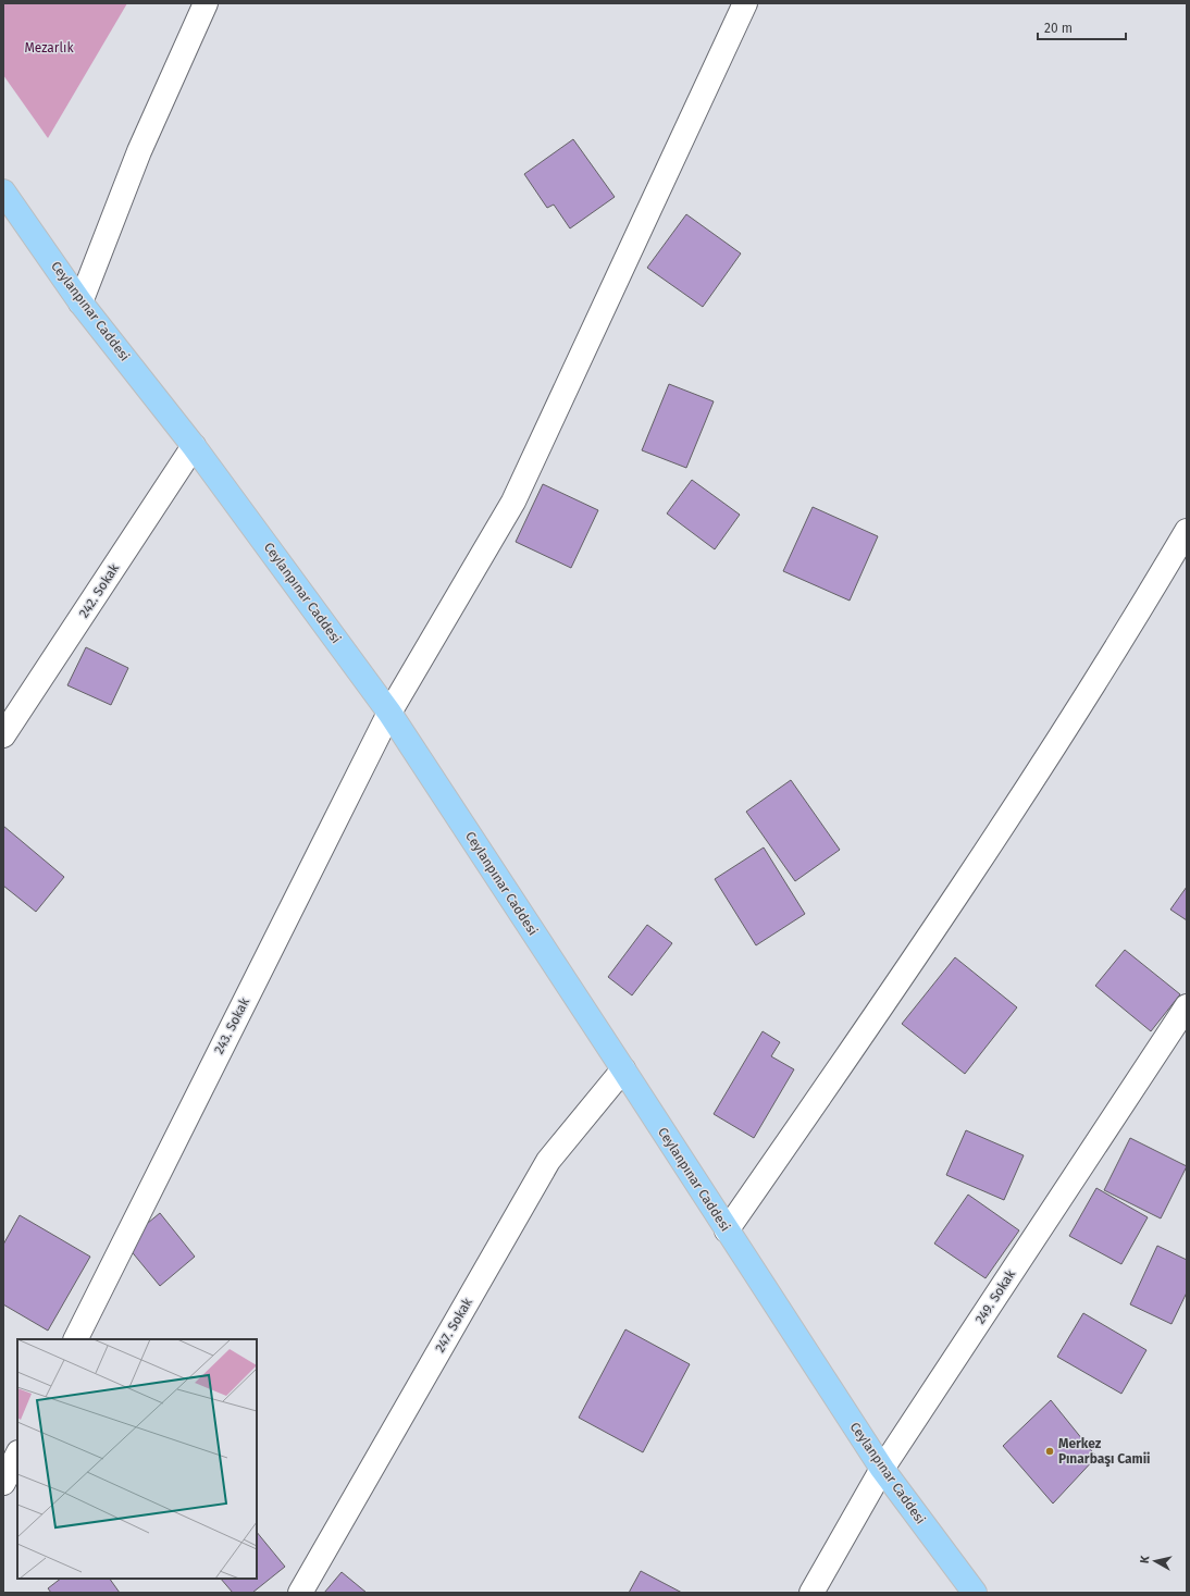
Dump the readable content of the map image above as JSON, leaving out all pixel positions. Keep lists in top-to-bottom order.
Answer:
{
  "streets": {
    "main road": ["Ceylanpınar Caddesi"],
    "street": [
      "242. Sokak",
      "243. Sokak",
      "249. Sokak",
      "247. Sokak"
    ]
  },
  "crossings": [
    ["Ceylanpınar Caddesi", "242. Sokak"],
    ["Ceylanpınar Caddesi", "243. Sokak"],
    ["Ceylanpınar Caddesi", "249. Sokak"],
    ["Ceylanpınar Caddesi", "247. Sokak"]
  ],
  "parks": ["Mezarlık"],
  "places": ["Merkez Pınarbaşı Camii"],
  "scale_bar": "20 m",
  "north": "left"
}
